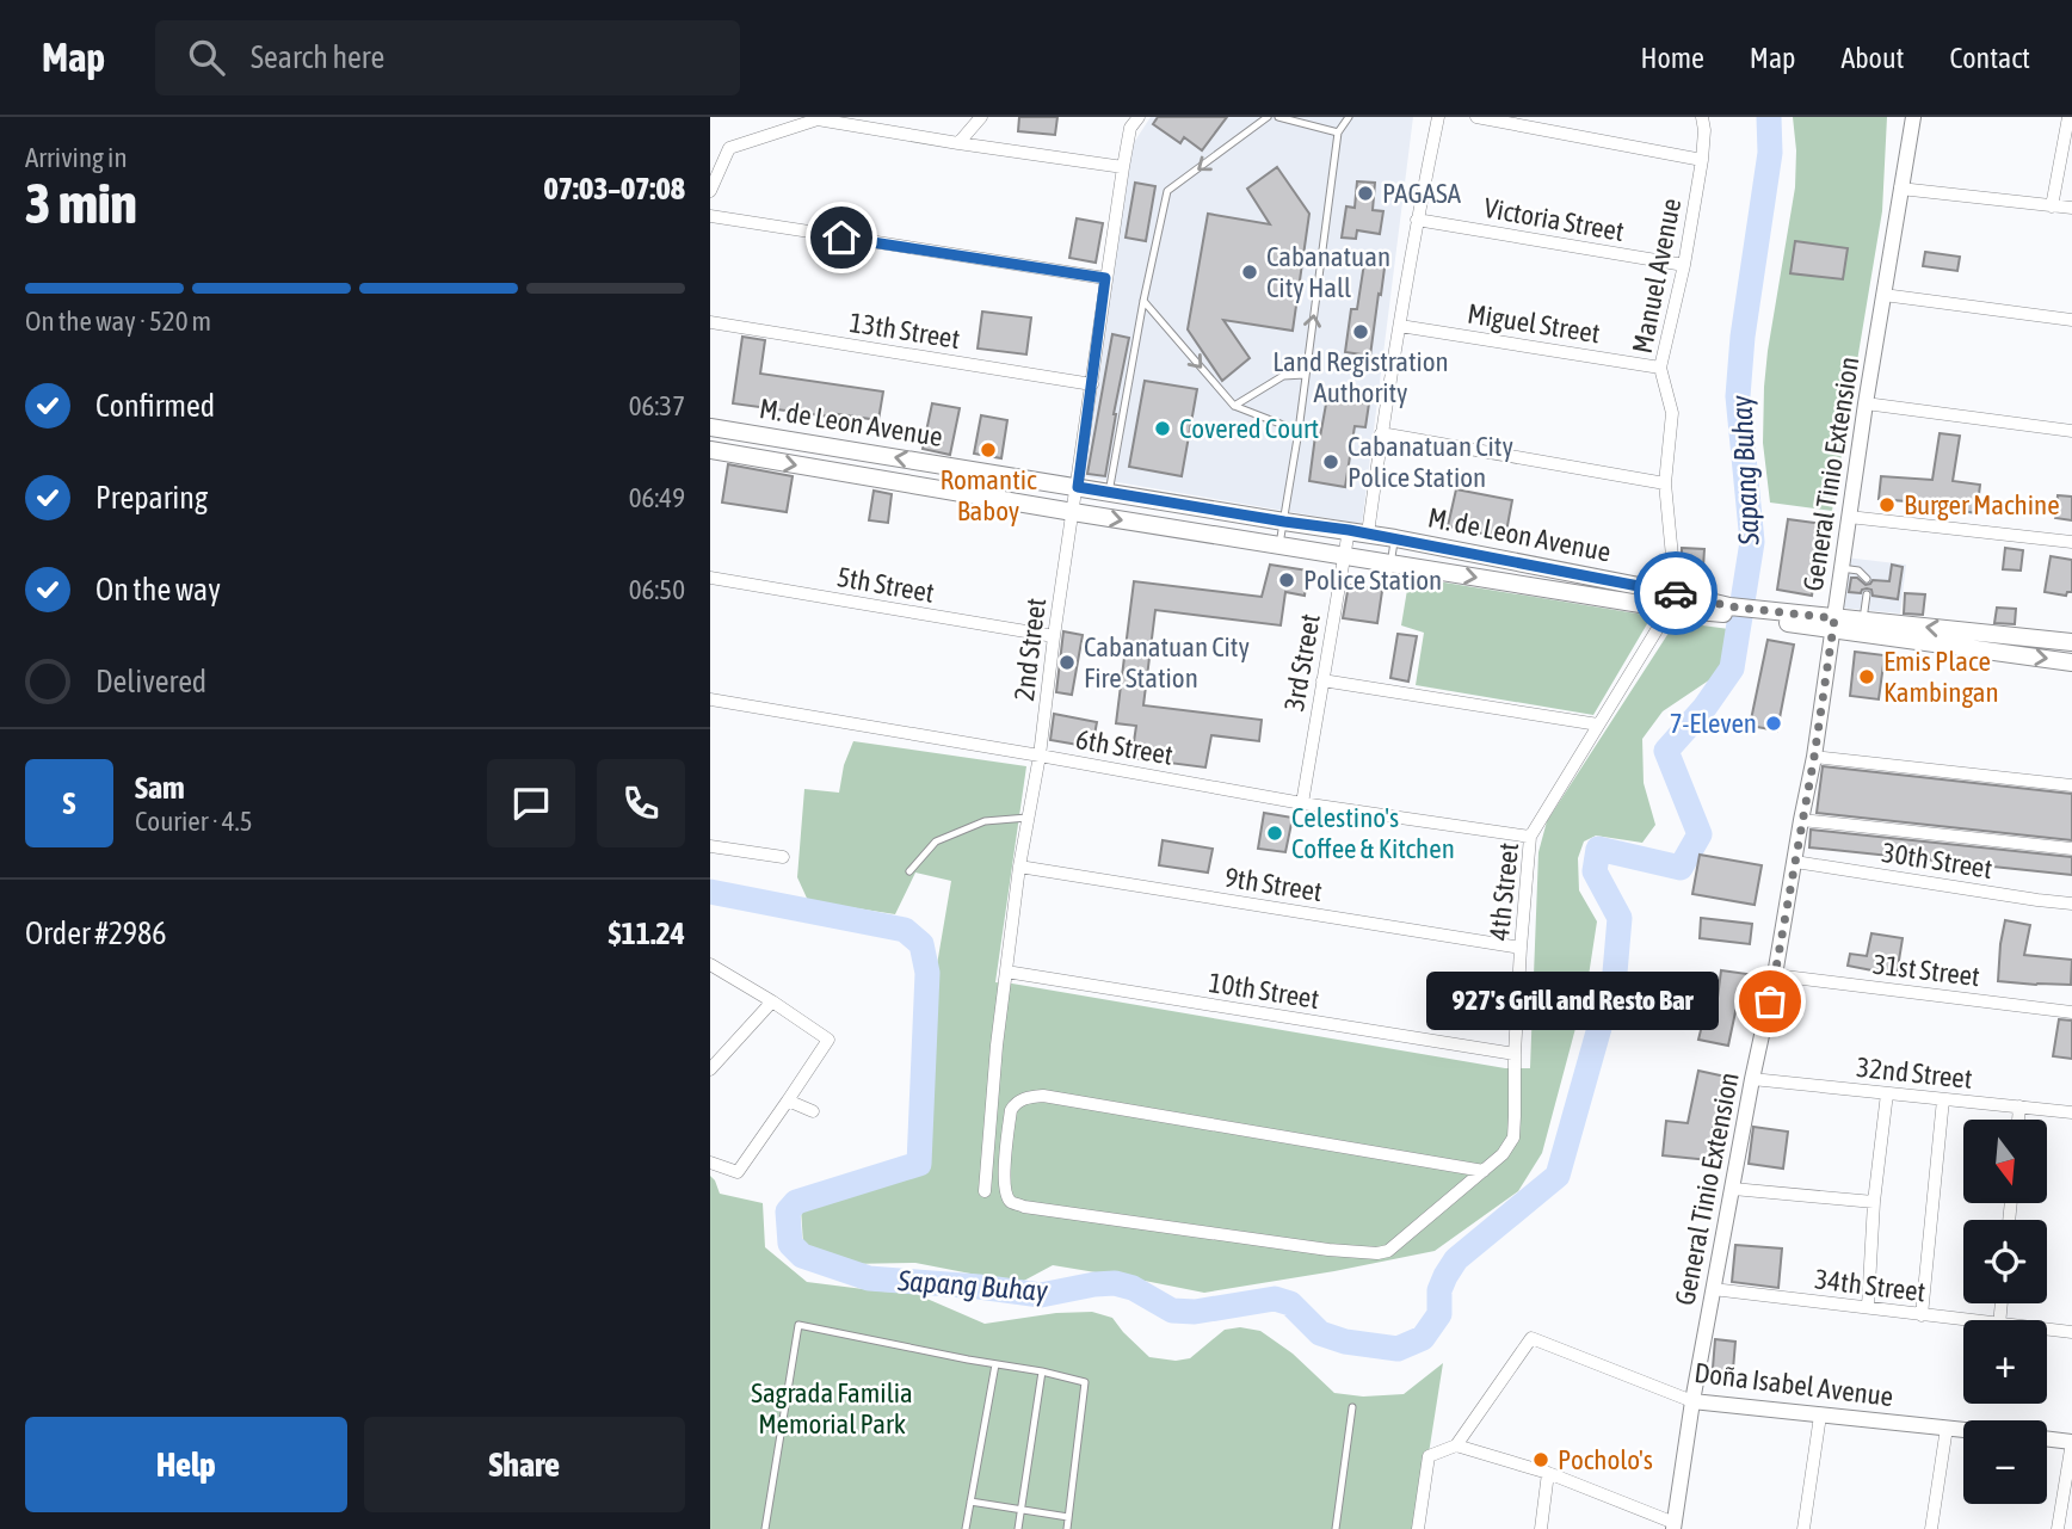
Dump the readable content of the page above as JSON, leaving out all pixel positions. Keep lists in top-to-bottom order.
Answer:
{
  "streets": {
    "main road": ["M. de Leon Avenue"],
    "street": [
      "Victoria Street",
      "Manuel Avenue",
      "Miguel Street",
      "13th Street",
      "General Tinio Extension",
      "5th Street",
      "2nd Street",
      "3rd Street",
      "6th Street",
      "30th Street",
      "9th Street",
      "4th Street",
      "31st Street",
      "10th Street",
      "32nd Street",
      "34th Street",
      "Doña Isabel Avenue"
    ]
  },
  "crossings": [
    ["Victoria Street", "Manuel Avenue"],
    ["Manuel Avenue", "Miguel Street"],
    ["Manuel Avenue", "M. de Leon Avenue"],
    ["Manuel Avenue", "4th Street"],
    ["13th Street", "2nd Street"],
    ["M. de Leon Avenue", "General Tinio Extension"],
    ["M. de Leon Avenue", "2nd Street"],
    ["M. de Leon Avenue", "3rd Street"],
    ["M. de Leon Avenue", "4th Street"],
    ["General Tinio Extension", "30th Street"],
    ["General Tinio Extension", "31st Street"],
    ["General Tinio Extension", "32nd Street"],
    ["General Tinio Extension", "34th Street"],
    ["General Tinio Extension", "Doña Isabel Avenue"],
    ["5th Street", "2nd Street"],
    ["2nd Street", "6th Street"],
    ["2nd Street", "9th Street"],
    ["2nd Street", "10th Street"],
    ["3rd Street", "6th Street"],
    ["6th Street", "4th Street"],
    ["9th Street", "4th Street"],
    ["4th Street", "10th Street"]
  ],
  "water": ["Sapang Buhay"],
  "parks": ["Sagrada Familia Memorial Park"],
  "places": [
    "PAGASA",
    "Cabanatuan City Hall",
    "Land Registration Authority",
    "Covered Court",
    "Romantic Baboy",
    "Cabanatuan City Police Station",
    "Burger Machine",
    "Police Station",
    "Cabanatuan City Fire Station",
    "Emis Place Kambingan",
    "7-Eleven",
    "Celestino's Coffee & Kitchen",
    "927's Grill and Resto Bar",
    "Pocholo's"
  ],
  "north": "bottom",
  "page": {
    "header": "Map",
    "search": "Search here",
    "nav": [
      "Home",
      "Map",
      "About",
      "Contact"
    ],
    "heading": ["3 min", "Arriving in", "07:03–07:08"],
    "panel": [
      "Sam",
      "Courier · 4.5",
      "Order #2986",
      "$11.24"
    ],
    "bar": "On the way · 520 m",
    "list": [
      ["Confirmed", "06:37"],
      ["Preparing", "06:49"],
      ["On the way", "06:50"],
      "Delivered"
    ],
    "round": "S",
    "bubble": "927's Grill and Resto Bar",
    "map_buttons": ["+", "−"],
    "buttons": ["Help", "Share"]
  }
}
